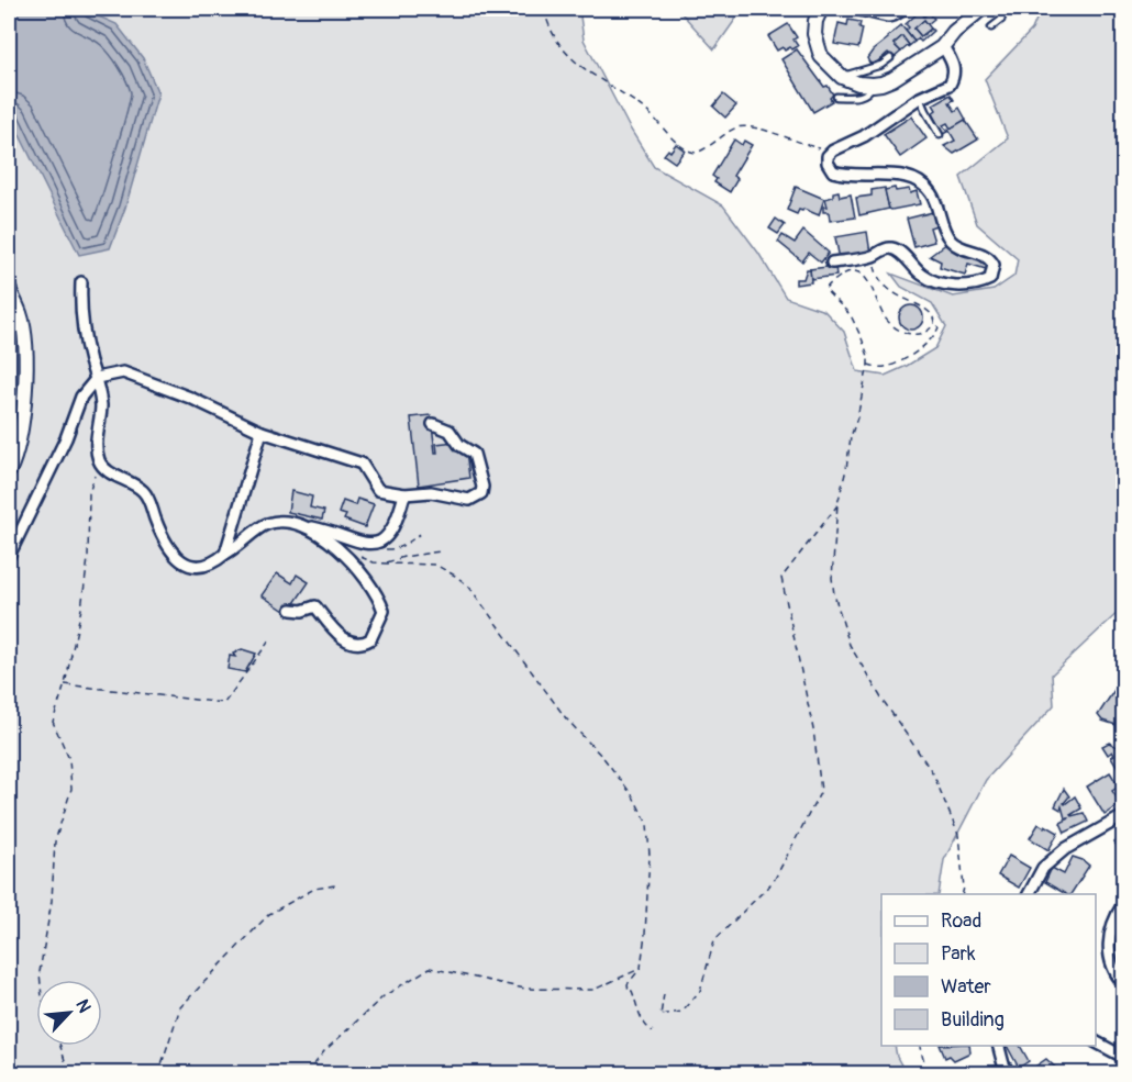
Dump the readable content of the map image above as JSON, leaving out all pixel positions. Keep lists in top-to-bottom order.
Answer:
{
  "legend": [
    "Road",
    "Park",
    "Water",
    "Building"
  ],
  "north": "top right"
}
